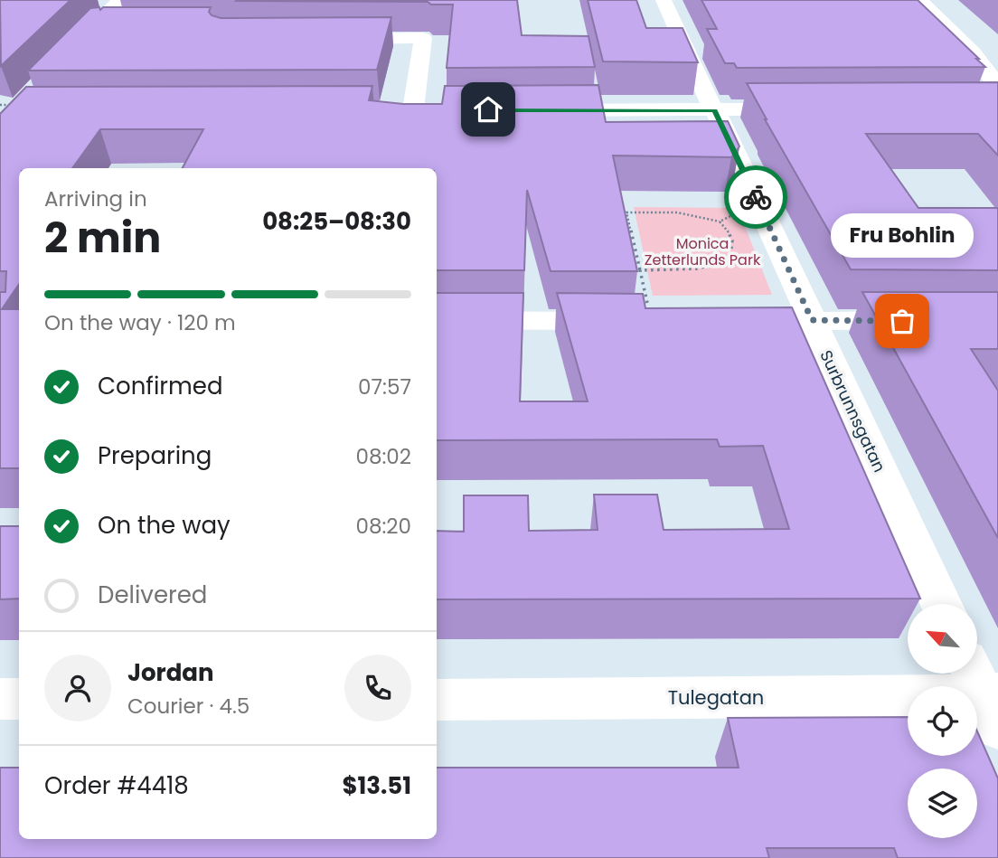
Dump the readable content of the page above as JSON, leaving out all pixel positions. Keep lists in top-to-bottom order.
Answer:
{
  "streets": {
    "street": ["Surbrunnsgatan", "Tulegatan"]
  },
  "parks": ["Monica Zetterlunds Park"],
  "places": ["Fru Bohlin"],
  "north": "top left",
  "page": {
    "heading": ["2 min", "Arriving in", "08:25–08:30"],
    "panel": [
      "Jordan",
      "Courier · 4.5",
      "Order #4418",
      "$13.51"
    ],
    "bubble": "Fru Bohlin",
    "bar": "On the way · 120 m",
    "list": [
      ["Confirmed", "07:57"],
      ["Preparing", "08:02"],
      ["On the way", "08:20"],
      "Delivered"
    ]
  }
}
